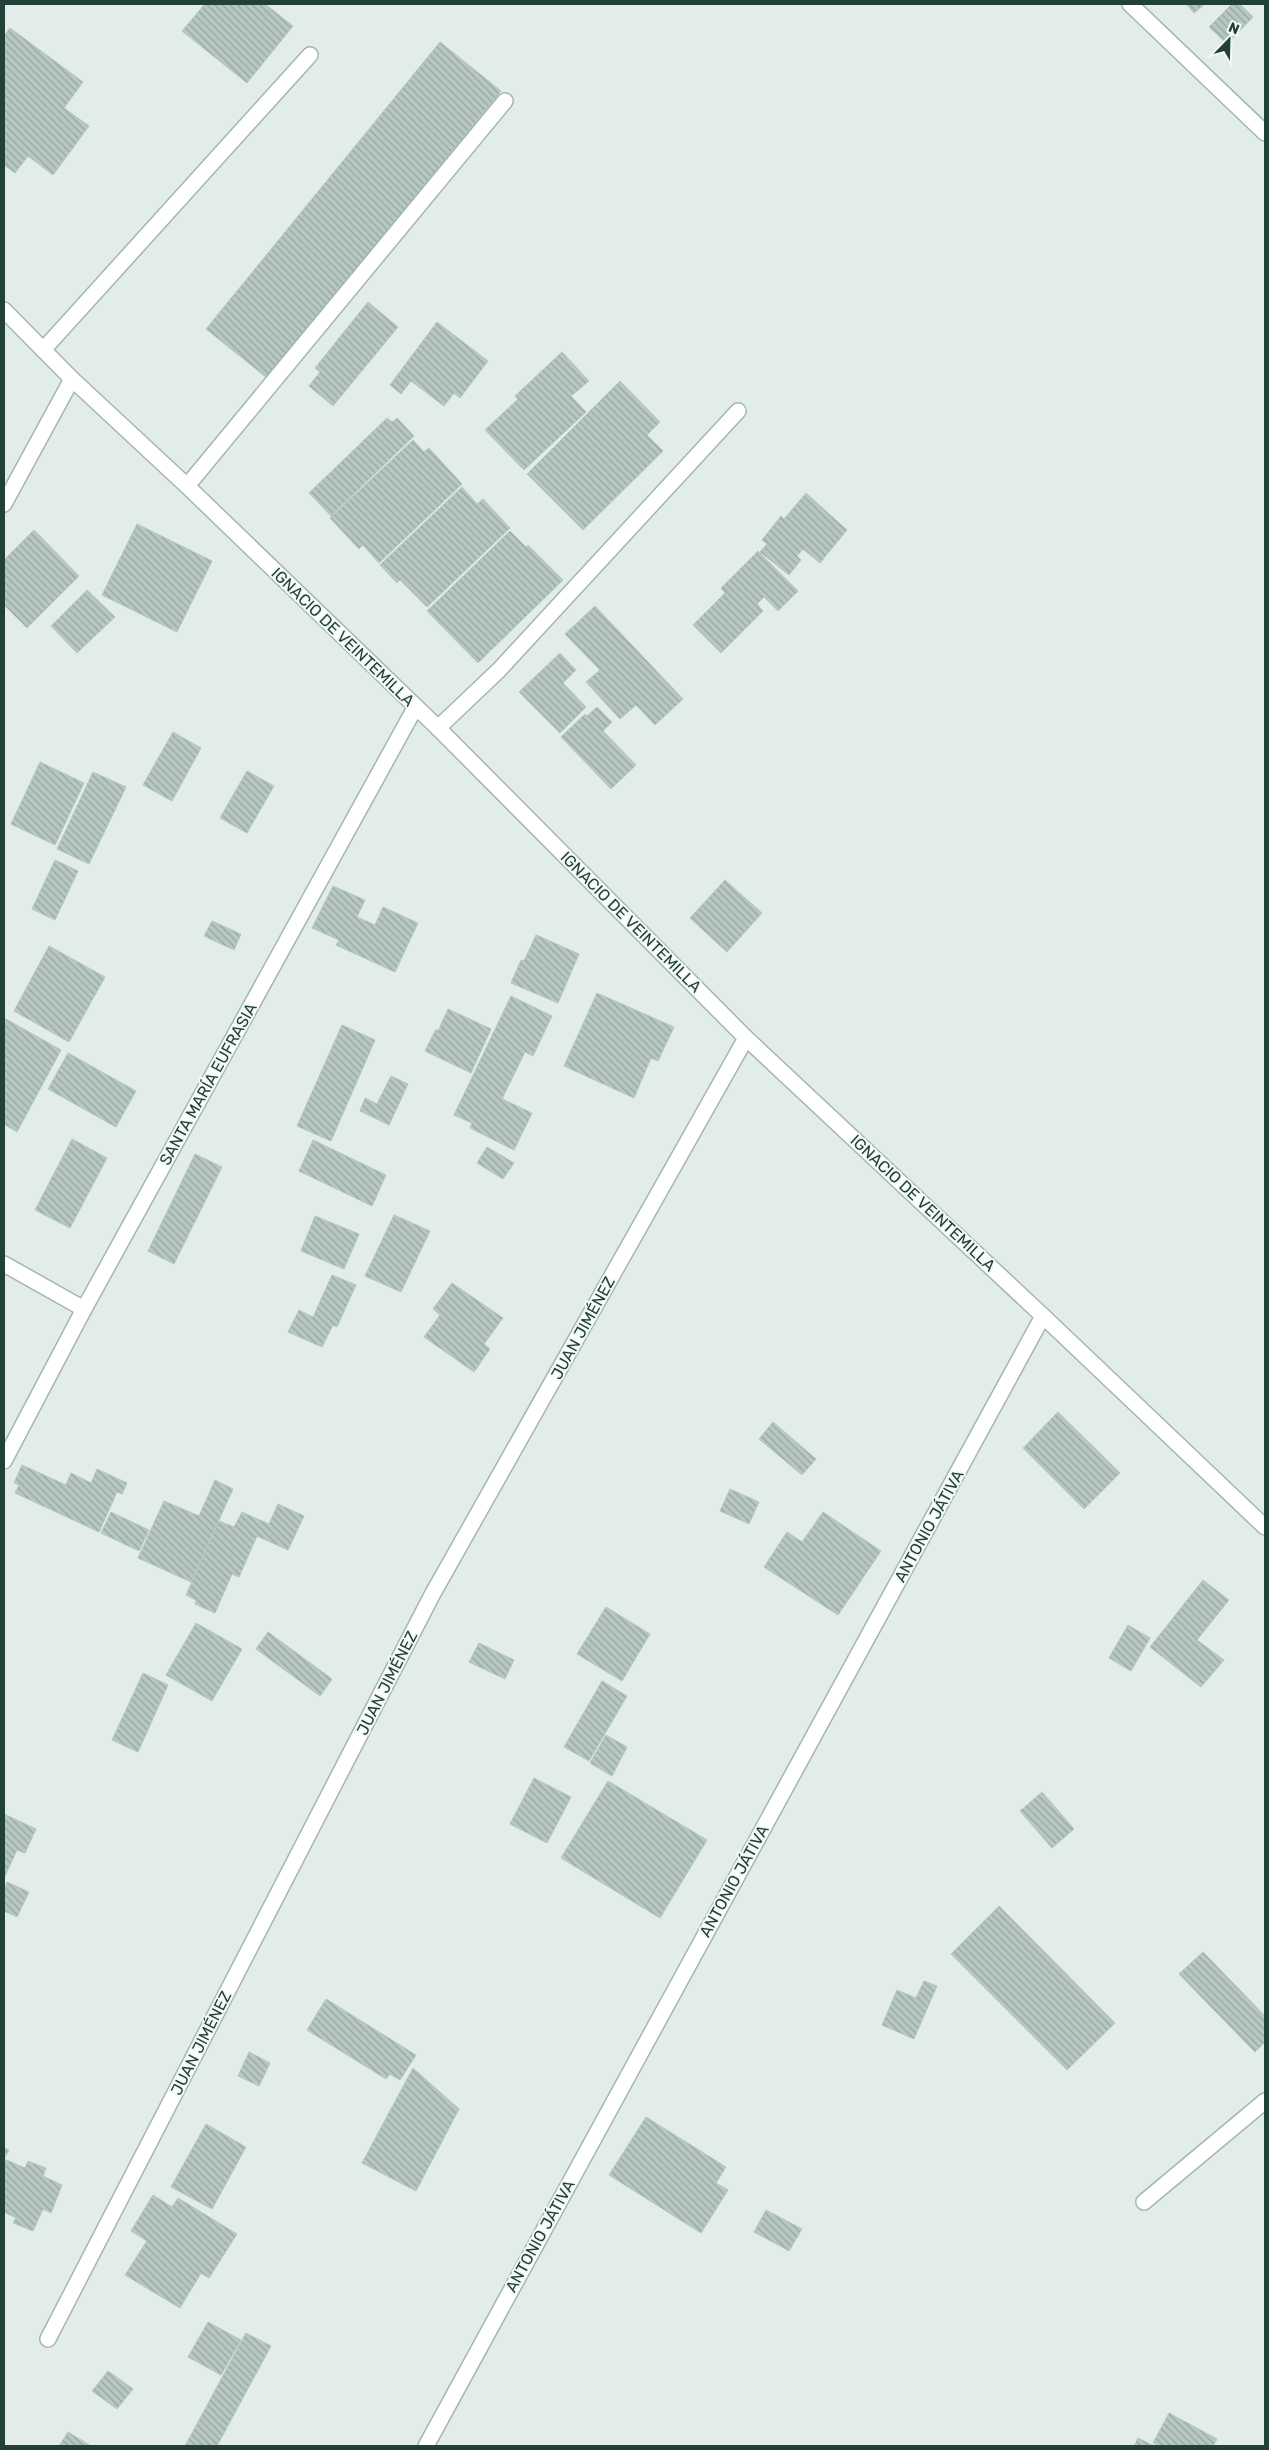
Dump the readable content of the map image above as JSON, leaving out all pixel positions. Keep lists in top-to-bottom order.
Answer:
{
  "streets": {
    "street": [
      "IGNACIO DE VEINTEMILLA",
      "SANTA MARÍA EUFRASIA",
      "JUAN JIMÉNEZ",
      "ANTONIO JÁTIVA"
    ]
  },
  "crossings": [
    ["IGNACIO DE VEINTEMILLA", "SANTA MARÍA EUFRASIA"],
    ["IGNACIO DE VEINTEMILLA", "JUAN JIMÉNEZ"],
    ["IGNACIO DE VEINTEMILLA", "ANTONIO JÁTIVA"]
  ],
  "north": "top right"
}
